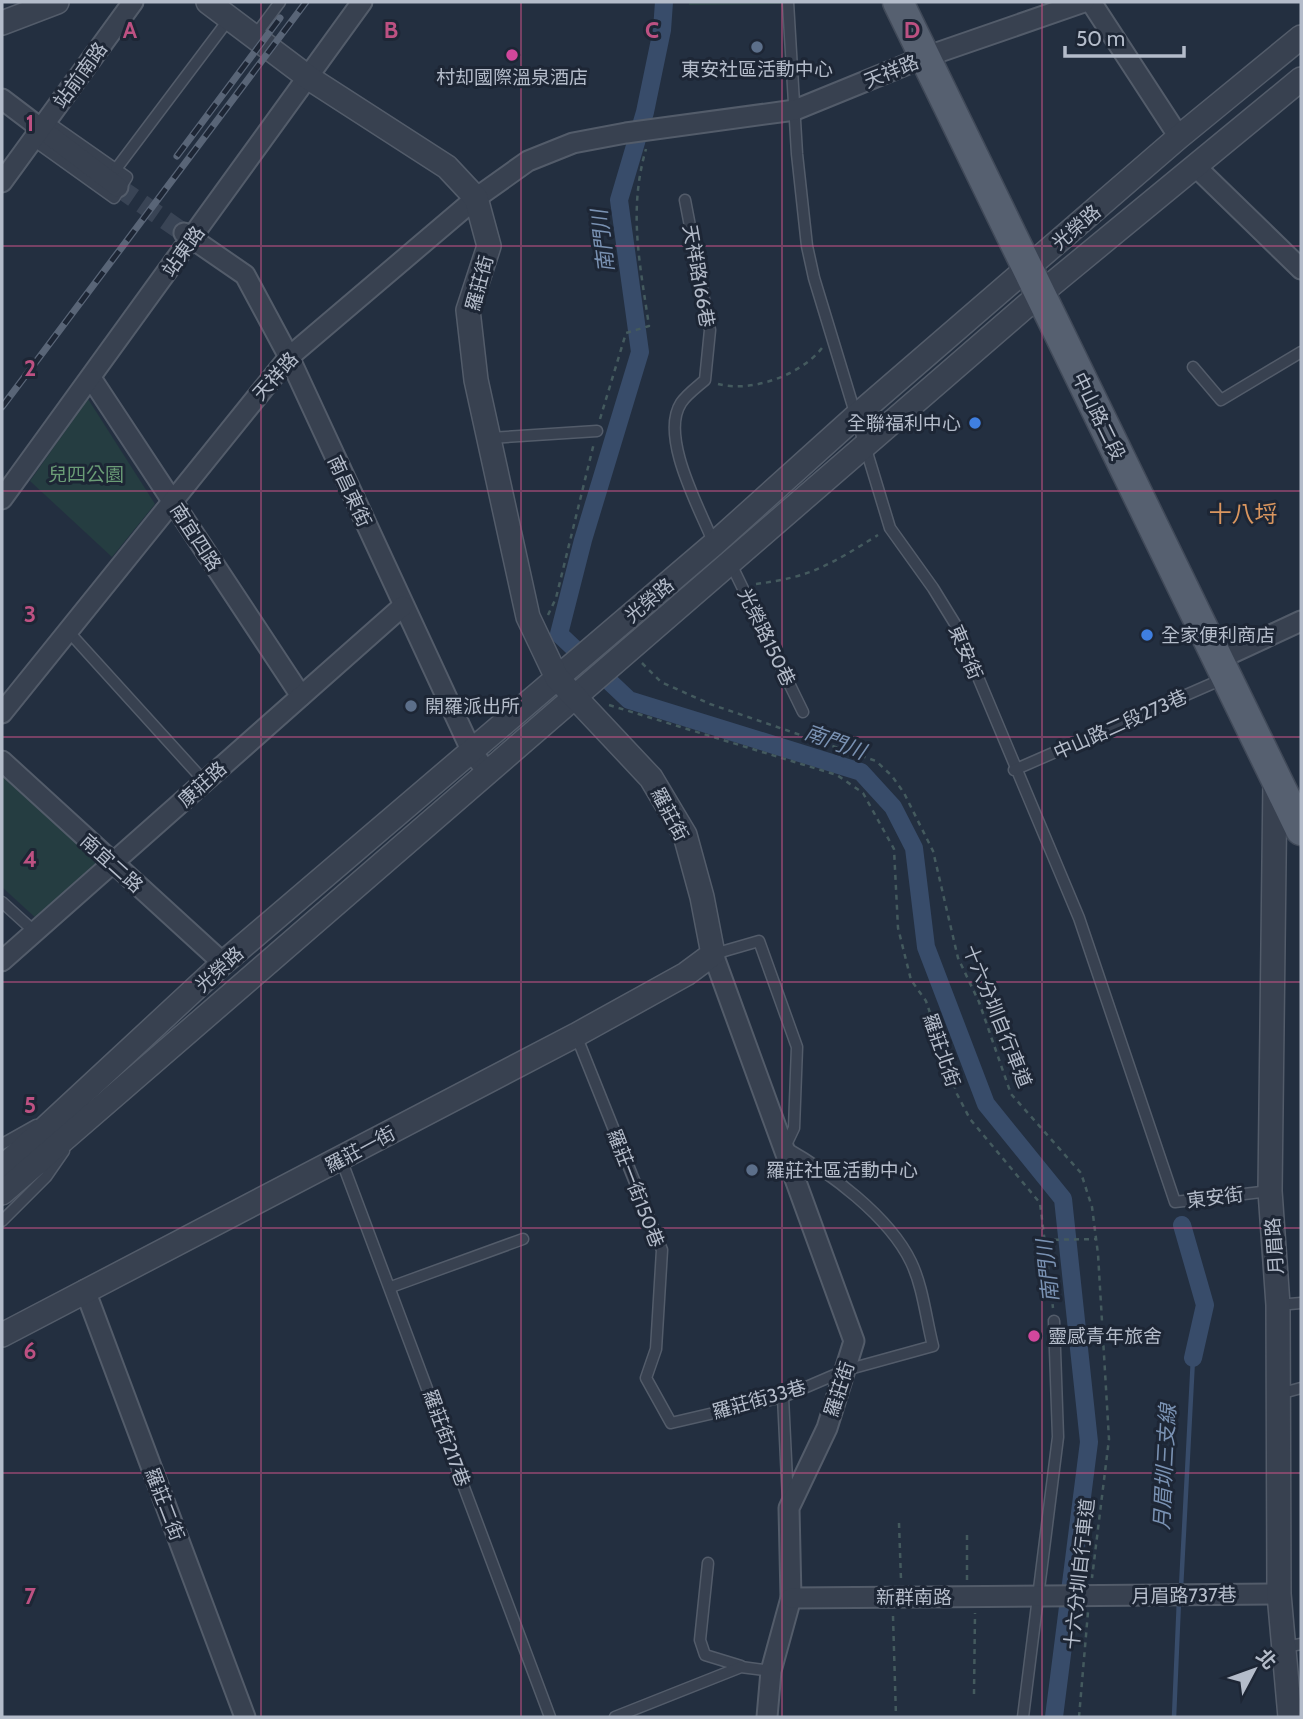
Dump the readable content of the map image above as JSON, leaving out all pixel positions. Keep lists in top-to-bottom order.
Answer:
{
  "streets": {
    "main road": ["中山路二段"],
    "street": [
      "天祥路",
      "站前南路",
      "光榮路",
      "站東路",
      "羅莊街",
      "南昌東街",
      "南宜四路",
      "康莊路",
      "南宜二路",
      "羅莊一街",
      "月眉路",
      "羅莊二街",
      "月眉路737巷",
      "新群南路"
    ],
    "lane": [
      "天祥路166巷",
      "光榮路150巷",
      "東安街",
      "中山路二段273巷",
      "羅莊一街150巷",
      "羅莊街33巷",
      "羅莊街217巷"
    ],
    "path": ["十六分圳自行車道", "羅莊北街"]
  },
  "crossings": [
    ["天祥路", "羅莊街"],
    ["天祥路", "中山路二段"],
    ["天祥路", "南昌東街"],
    ["天祥路", "南宜四路"],
    ["天祥路", "東安街"],
    ["光榮路", "羅莊街"],
    ["光榮路", "中山路二段"],
    ["光榮路", "南昌東街"],
    ["光榮路", "光榮路150巷"],
    ["光榮路", "東安街"],
    ["光榮路", "南宜二路"],
    ["光榮路", "十六分圳自行車道"],
    ["光榮路", "羅莊北街"],
    ["站東路", "羅莊街"],
    ["站東路", "南昌東街"],
    ["站東路", "南宜四路"],
    ["羅莊街", "羅莊北街"],
    ["羅莊街", "羅莊一街"],
    ["羅莊街", "羅莊街33巷"],
    ["羅莊街", "新群南路"],
    ["中山路二段", "中山路二段273巷"],
    ["中山路二段", "月眉路"],
    ["南昌東街", "康莊路"],
    ["南宜四路", "康莊路"],
    ["東安街", "中山路二段273巷"],
    ["東安街", "月眉路"],
    ["康莊路", "南宜二路"],
    ["十六分圳自行車道", "月眉路737巷"],
    ["羅莊一街", "羅莊一街150巷"],
    ["羅莊一街", "羅莊街217巷"],
    ["羅莊一街", "羅莊二街"],
    ["羅莊一街150巷", "羅莊街33巷"],
    ["月眉路", "月眉路737巷"],
    ["月眉路737巷", "新群南路"]
  ],
  "districts": ["十八埒"],
  "water": ["南門川", "月眉圳三支線"],
  "parks": ["兒四公園"],
  "places": [
    "東安社區活動中心",
    "村却國際溫泉酒店",
    "全聯福利中心",
    "全家便利商店",
    "開羅派出所",
    "羅莊社區活動中心",
    "靈感青年旅舍"
  ],
  "scale_bar": "50 m",
  "north": "top right",
  "grid": {
    "columns": [
      "A",
      "B",
      "C",
      "D"
    ],
    "rows": [
      "1",
      "2",
      "3",
      "4",
      "5",
      "6",
      "7"
    ]
  }
}
